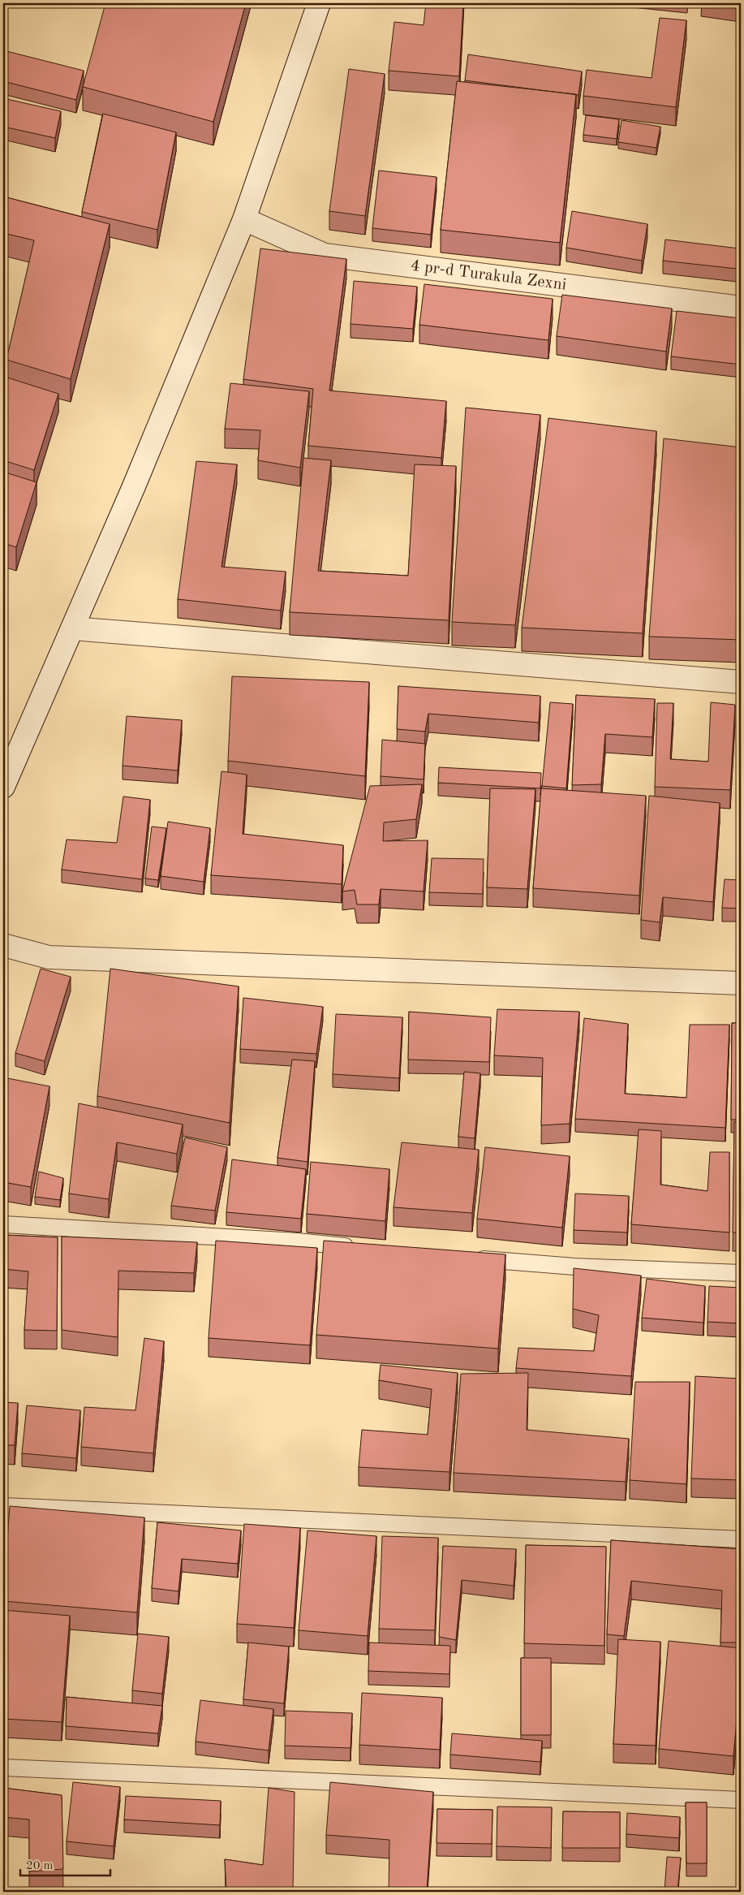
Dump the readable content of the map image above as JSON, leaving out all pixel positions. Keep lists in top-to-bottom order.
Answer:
{
  "streets": {
    "street": ["4 pr-d Turakula Zexni"]
  },
  "scale_bar": "20 m"
}
